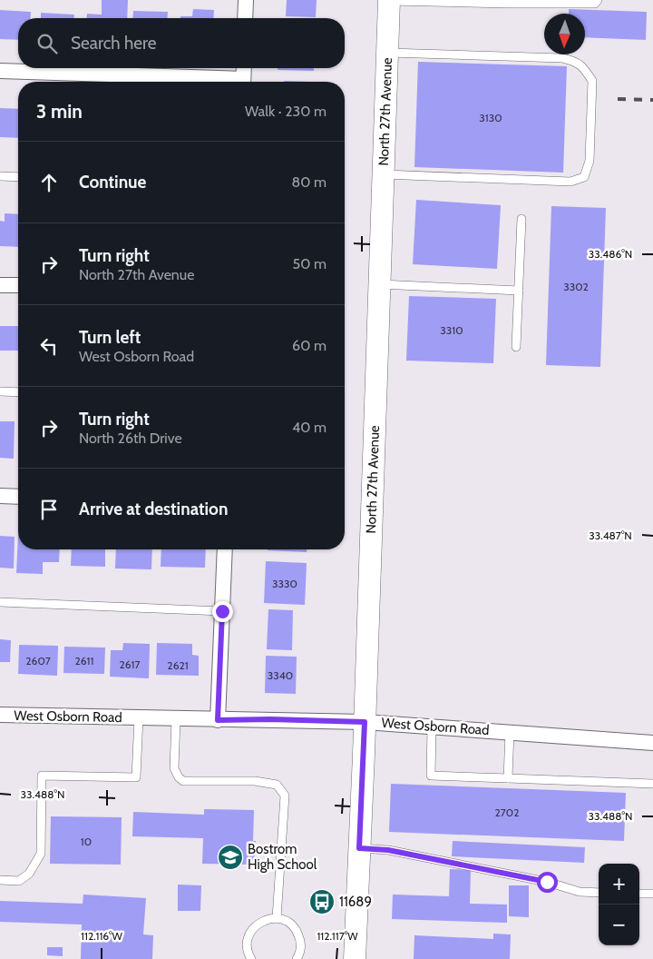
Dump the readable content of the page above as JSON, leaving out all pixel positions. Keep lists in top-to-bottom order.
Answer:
{
  "streets": {
    "main road": ["North 27th Avenue"],
    "street": ["West Osborn Road"]
  },
  "crossings": [
    ["North 27th Avenue", "West Osborn Road"]
  ],
  "places": {
    "school or university": ["Bostrom High School"],
    "bus stop": ["11689"]
  },
  "house_numbers": [
    "3130",
    "3302",
    "3310",
    "3330",
    "2607",
    "2611",
    "2617",
    "2621",
    "3340",
    "2702",
    "10"
  ],
  "north": "bottom",
  "page": {
    "search": "Search here",
    "heading": ["3 min", "Walk · 230 m"],
    "list": [
      ["Continue", "80 m"],
      ["Turn right", "North 27th Avenue", "50 m"],
      ["Turn left", "West Osborn Road", "60 m"],
      ["Turn right", "North 26th Drive", "40 m"],
      "Arrive at destination"
    ],
    "map_buttons": ["+", "−"]
  },
  "coordinates": [
    "33.486°N",
    "33.487°N",
    "33.488°N",
    "112.116°W",
    "112.117°W"
  ]
}
